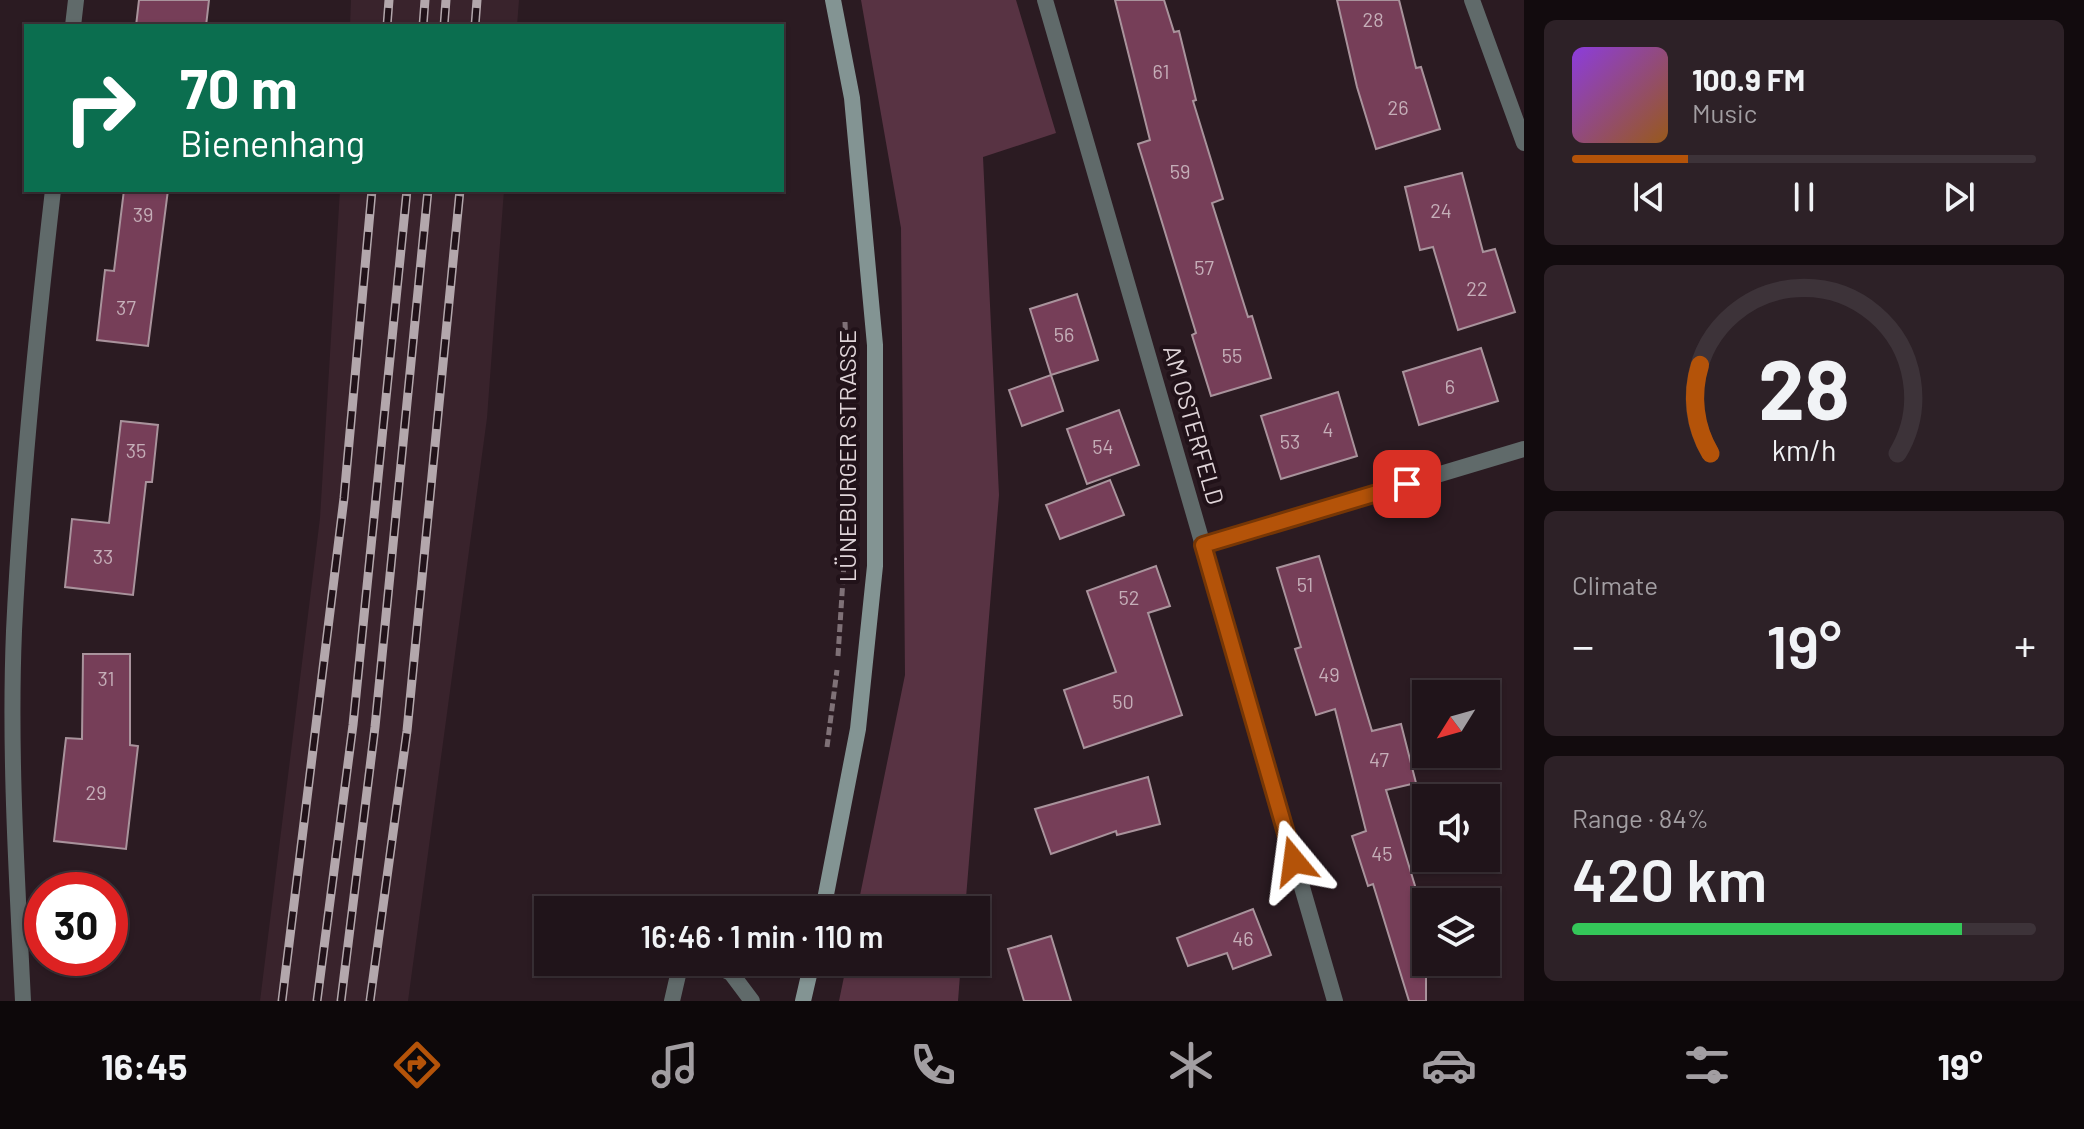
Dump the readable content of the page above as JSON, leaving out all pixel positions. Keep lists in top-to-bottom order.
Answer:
{
  "streets": {
    "main road": ["LÜNEBURGER STRASSE"],
    "street": ["AM OSTERFELD"]
  },
  "house_numbers": [
    "28",
    "61",
    "26",
    "59",
    "24",
    "39",
    "57",
    "22",
    "37",
    "56",
    "55",
    "6",
    "4",
    "53",
    "54",
    "35",
    "33",
    "51",
    "52",
    "49",
    "31",
    "50",
    "47",
    "29",
    "45",
    "46"
  ],
  "north": "bottom left",
  "page": {
    "turn": ["70 m", "Bienenhang"],
    "song": ["100.9 FM", "Music"],
    "tile": [
      "Climate",
      ["Range · 84%", "420 km"]
    ],
    "heat": ["−", "19°", "+"],
    "limit": "30",
    "trip": "16:46 · 1 min · 110 m",
    "tabs": ["16:45", "19°"],
    "gauge": ["28", "km/h"]
  }
}
